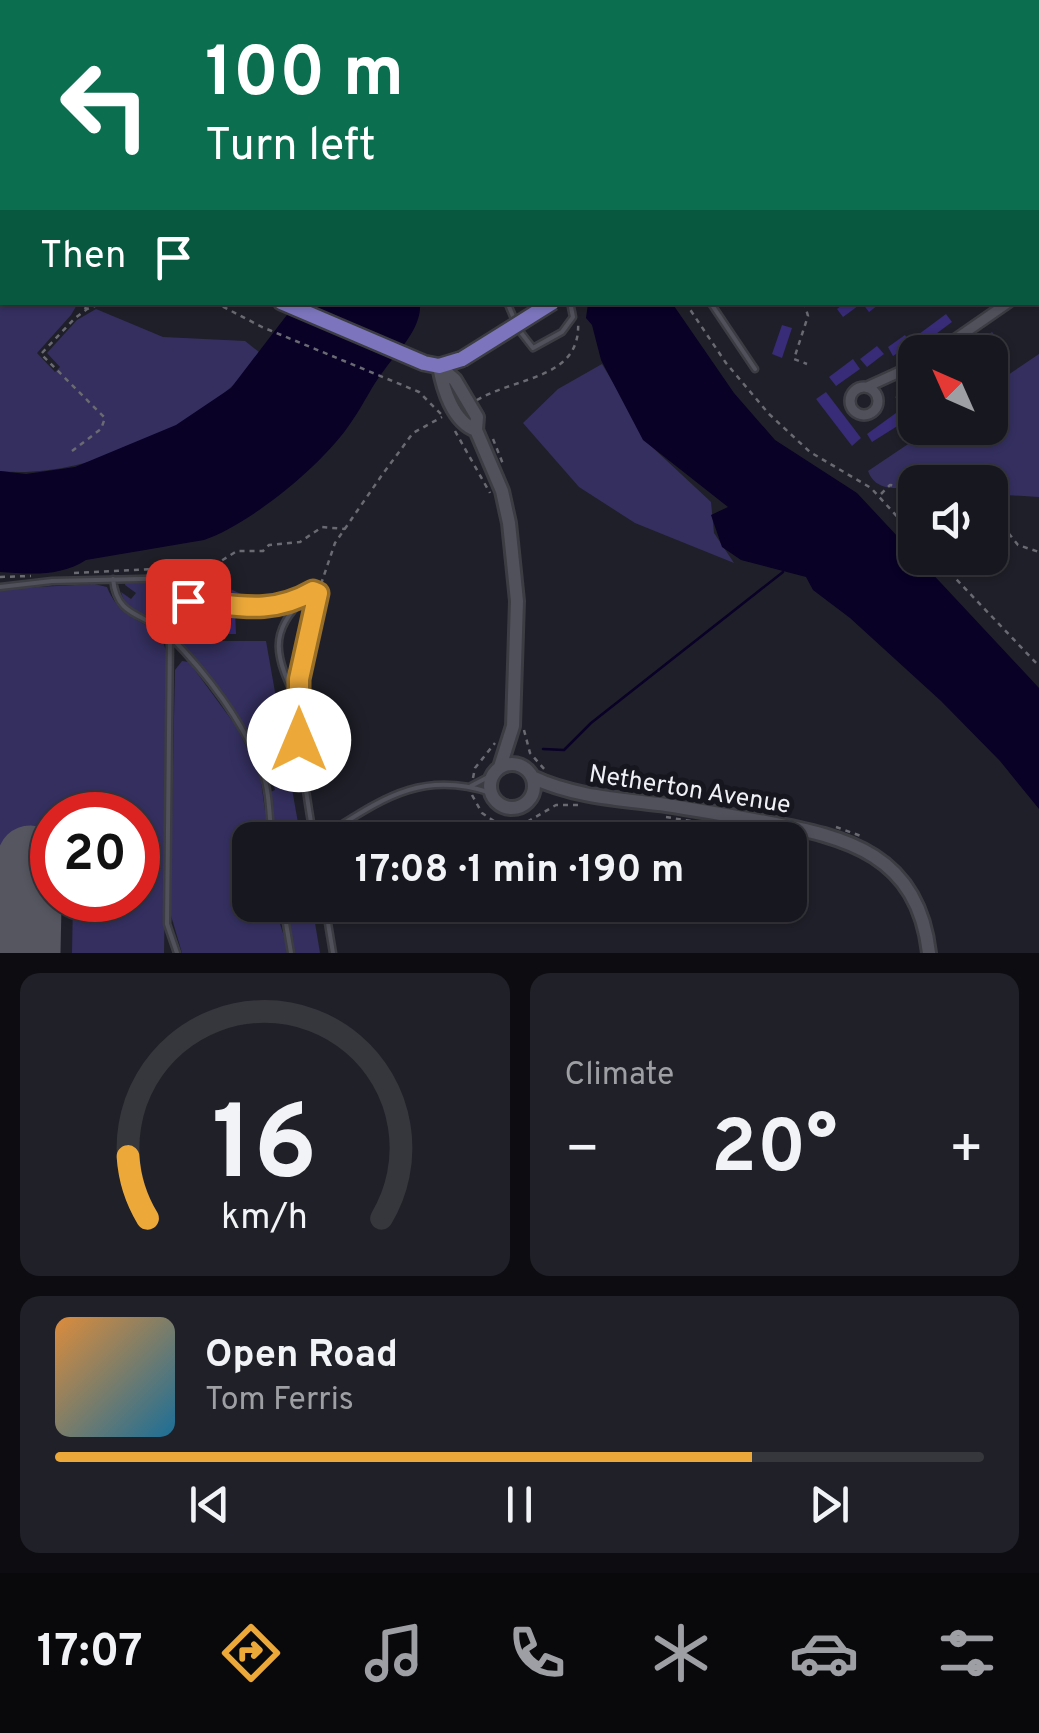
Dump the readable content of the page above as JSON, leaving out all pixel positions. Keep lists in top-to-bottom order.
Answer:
{
  "streets": {
    "street": ["Netherton Avenue"]
  },
  "north": "top left",
  "page": {
    "turn": ["100 m", "Turn left"],
    "then": "Then",
    "limit": "20",
    "trip": "17:08 · 1 min · 190 m",
    "tile": "Climate",
    "heat": ["−", "20°", "+"],
    "song": ["Open Road", "Tom Ferris"],
    "tabs": "17:07",
    "gauge": ["16", "km/h"]
  }
}
